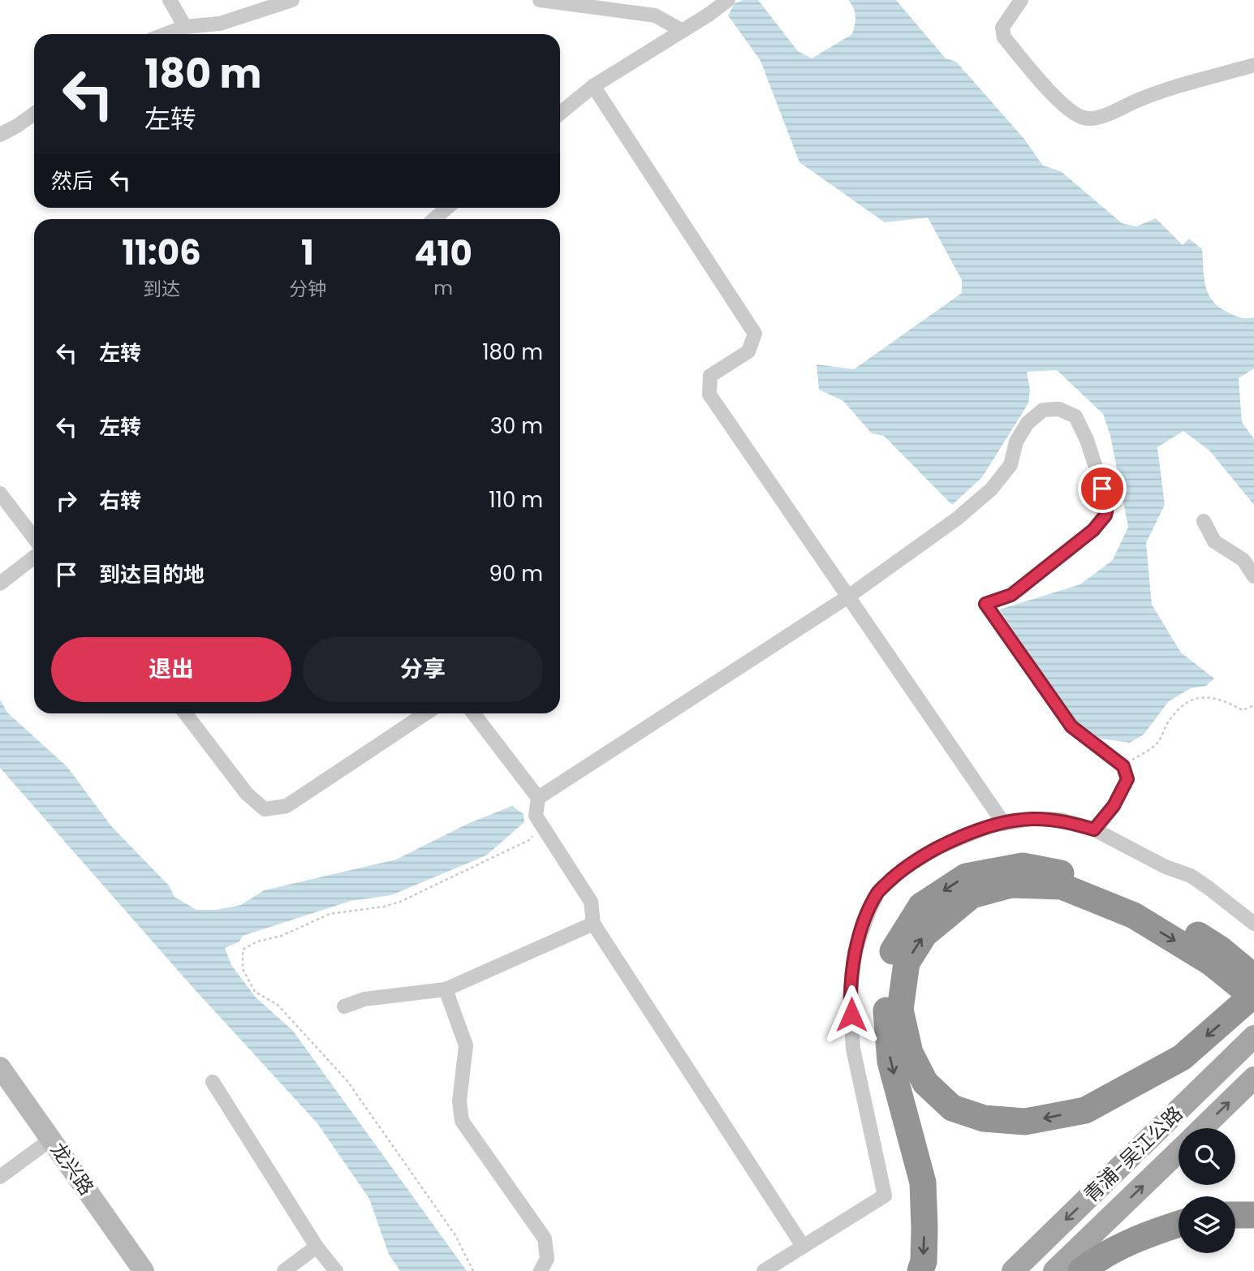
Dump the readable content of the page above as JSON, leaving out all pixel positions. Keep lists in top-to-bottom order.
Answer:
{
  "streets": {
    "main road": ["青浦-吴江公路"],
    "street": ["龙兴路"]
  },
  "page": {
    "turn": ["180 m", "左转"],
    "then": "然后",
    "eta": [
      "11:06",
      "到达",
      "1",
      "分钟",
      "410",
      "m"
    ],
    "list": [
      {
        "name": "左转",
        "value": "180 m"
      },
      {
        "name": "左转",
        "value": "30 m"
      },
      {
        "name": "右转",
        "value": "110 m"
      },
      {
        "name": "到达目的地",
        "value": "90 m"
      }
    ],
    "buttons": ["退出", "分享"]
  }
}
